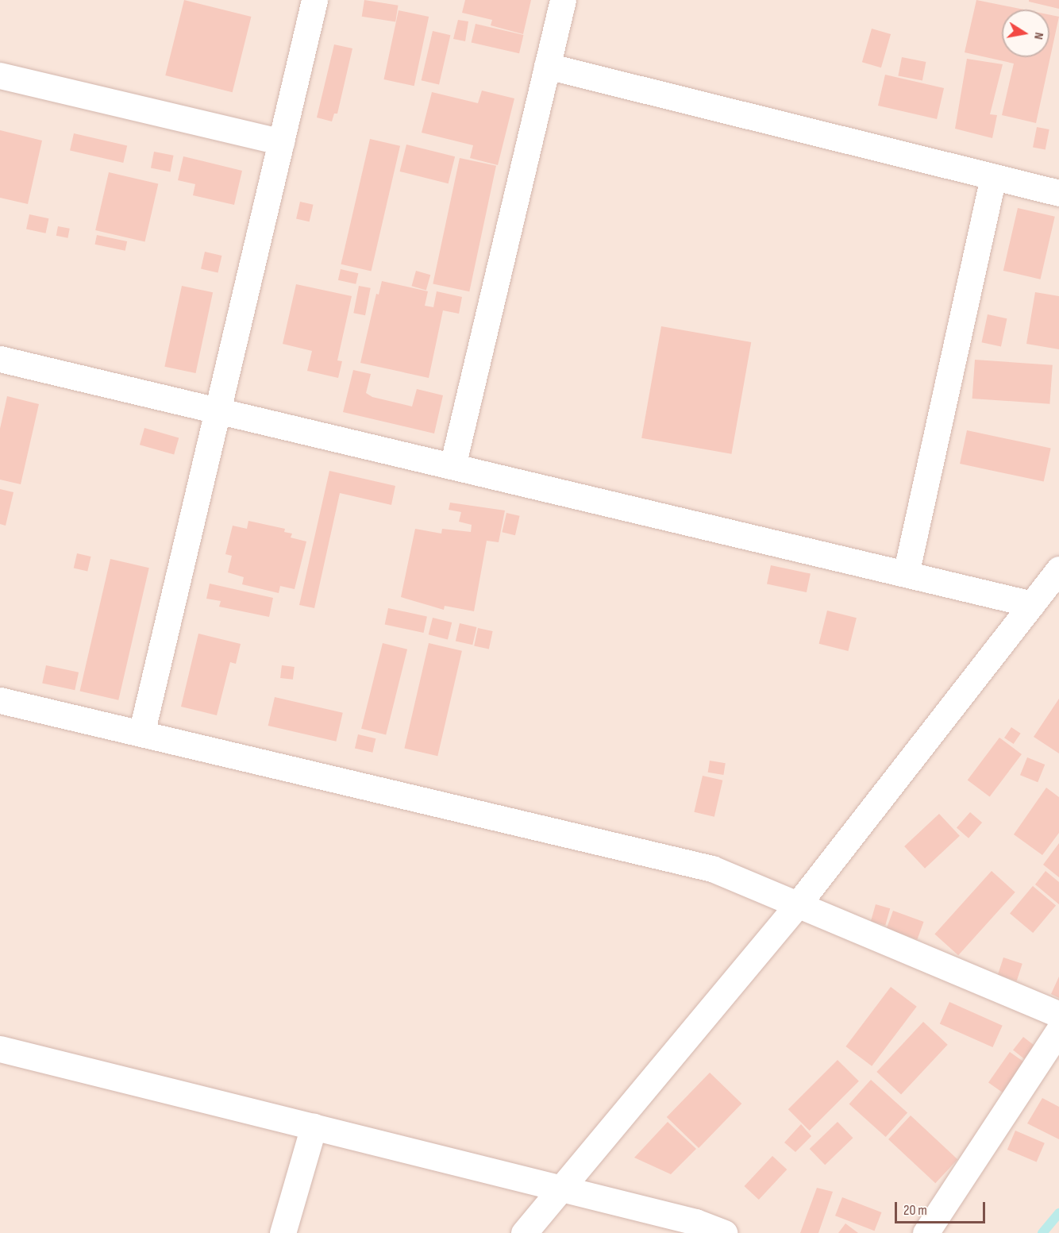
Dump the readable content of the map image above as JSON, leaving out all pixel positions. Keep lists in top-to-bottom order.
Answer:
{
  "scale_bar": "20 m",
  "north": "right"
}
